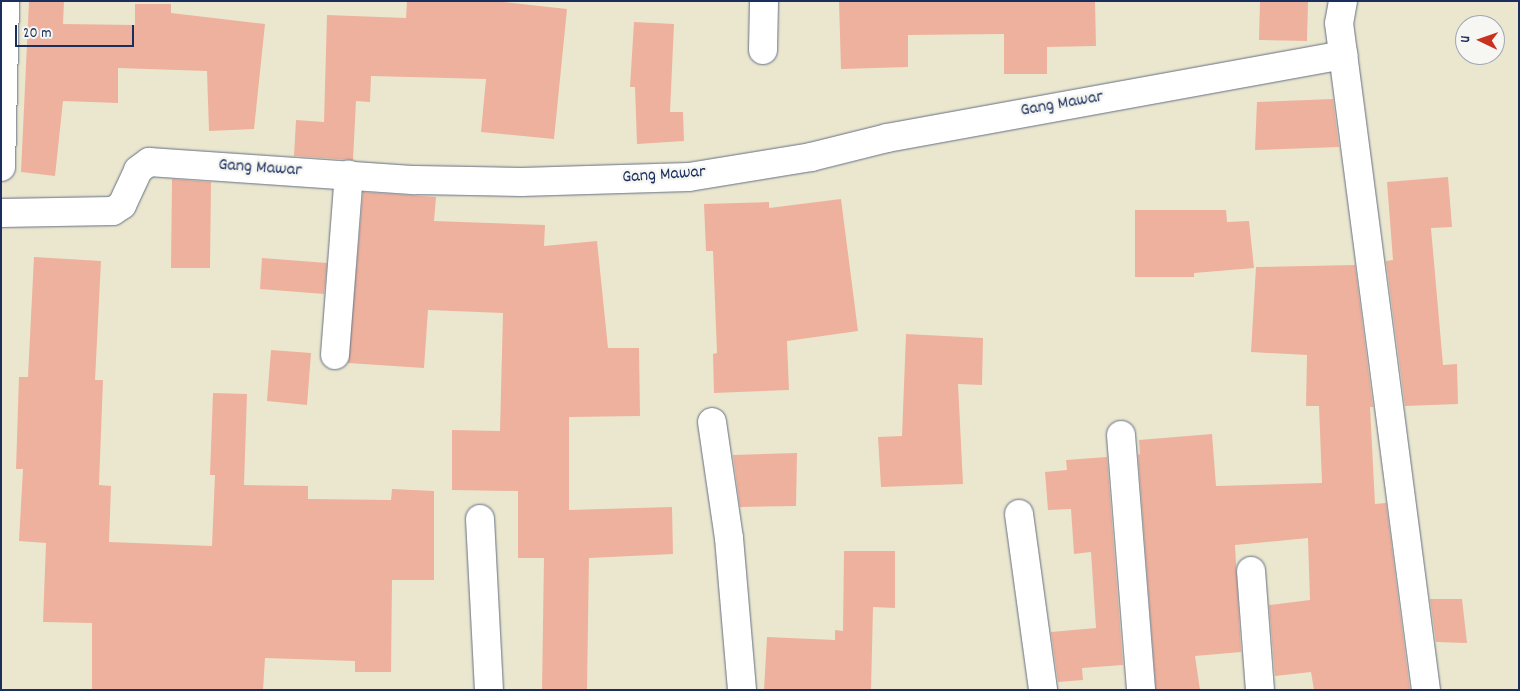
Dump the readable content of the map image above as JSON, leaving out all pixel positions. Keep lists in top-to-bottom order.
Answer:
{
  "streets": {
    "street": ["Gang Mawar"]
  },
  "scale_bar": "20 m",
  "north": "left"
}
